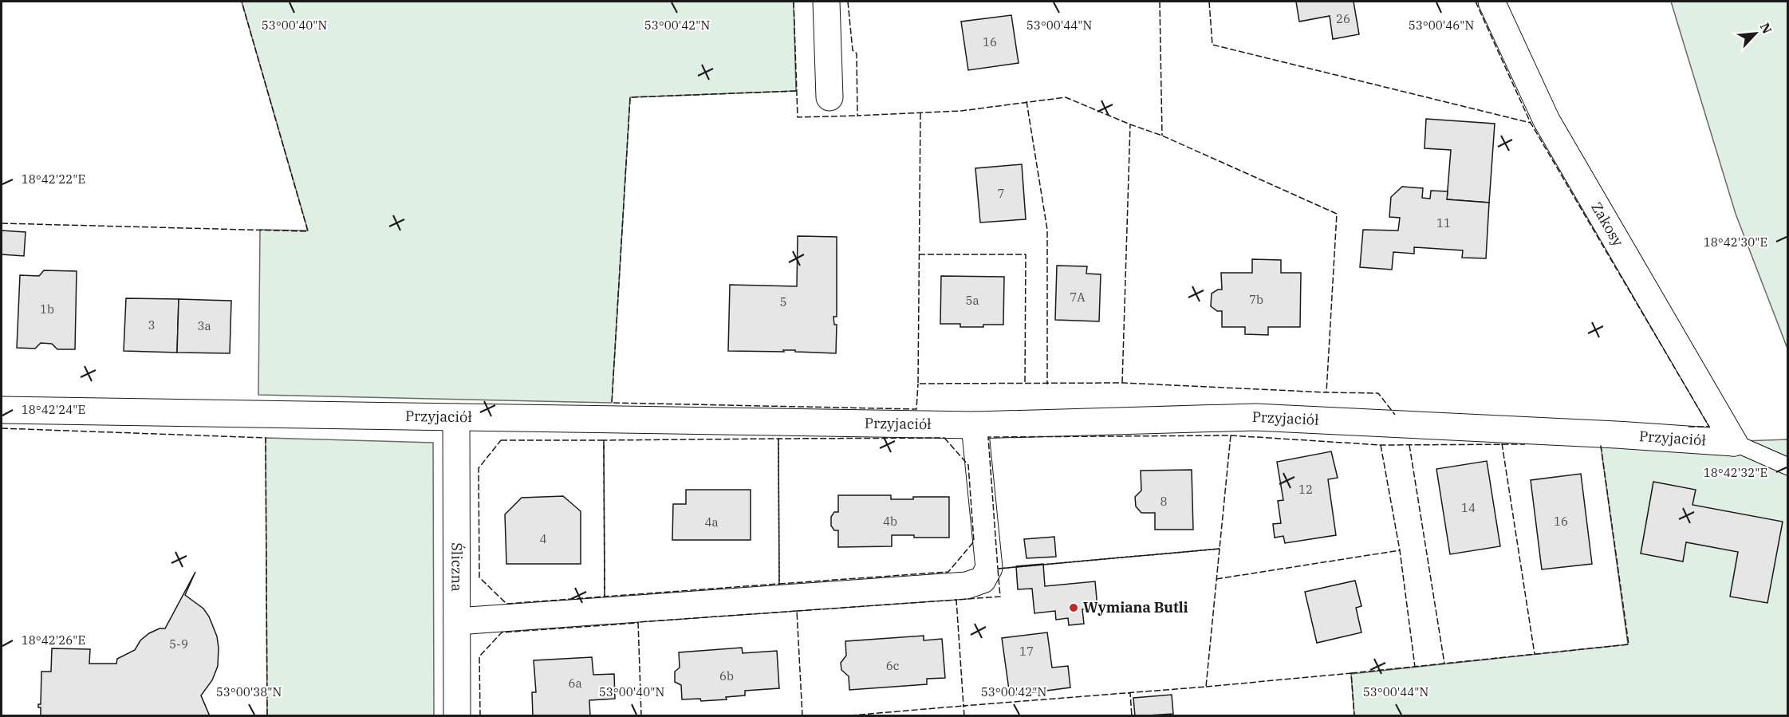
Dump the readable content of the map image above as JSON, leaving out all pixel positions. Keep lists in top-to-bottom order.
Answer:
{
  "streets": {
    "street": ["Zakosy", "Przyjaciół", "Śliczna"]
  },
  "crossings": [
    ["Zakosy", "Przyjaciół"],
    ["Przyjaciół", "Śliczna"]
  ],
  "places": ["Wymiana Butli"],
  "house_numbers": [
    "26",
    "16",
    "7",
    "11",
    "7A",
    "7b",
    "5a",
    "5",
    "1b",
    "3",
    "3a",
    "12",
    "8",
    "14",
    "4b",
    "16",
    "4a",
    "4",
    "5-9",
    "17",
    "6c",
    "6b",
    "6a"
  ],
  "north": "top right",
  "coordinates": [
    "53°00'40\"N",
    "53°00'42\"N",
    "53°00'44\"N",
    "53°00'46\"N",
    "18°42'22\"E",
    "18°42'30\"E",
    "18°42'24\"E",
    "18°42'32\"E",
    "18°42'26\"E",
    "53°00'38\"N"
  ]
}
